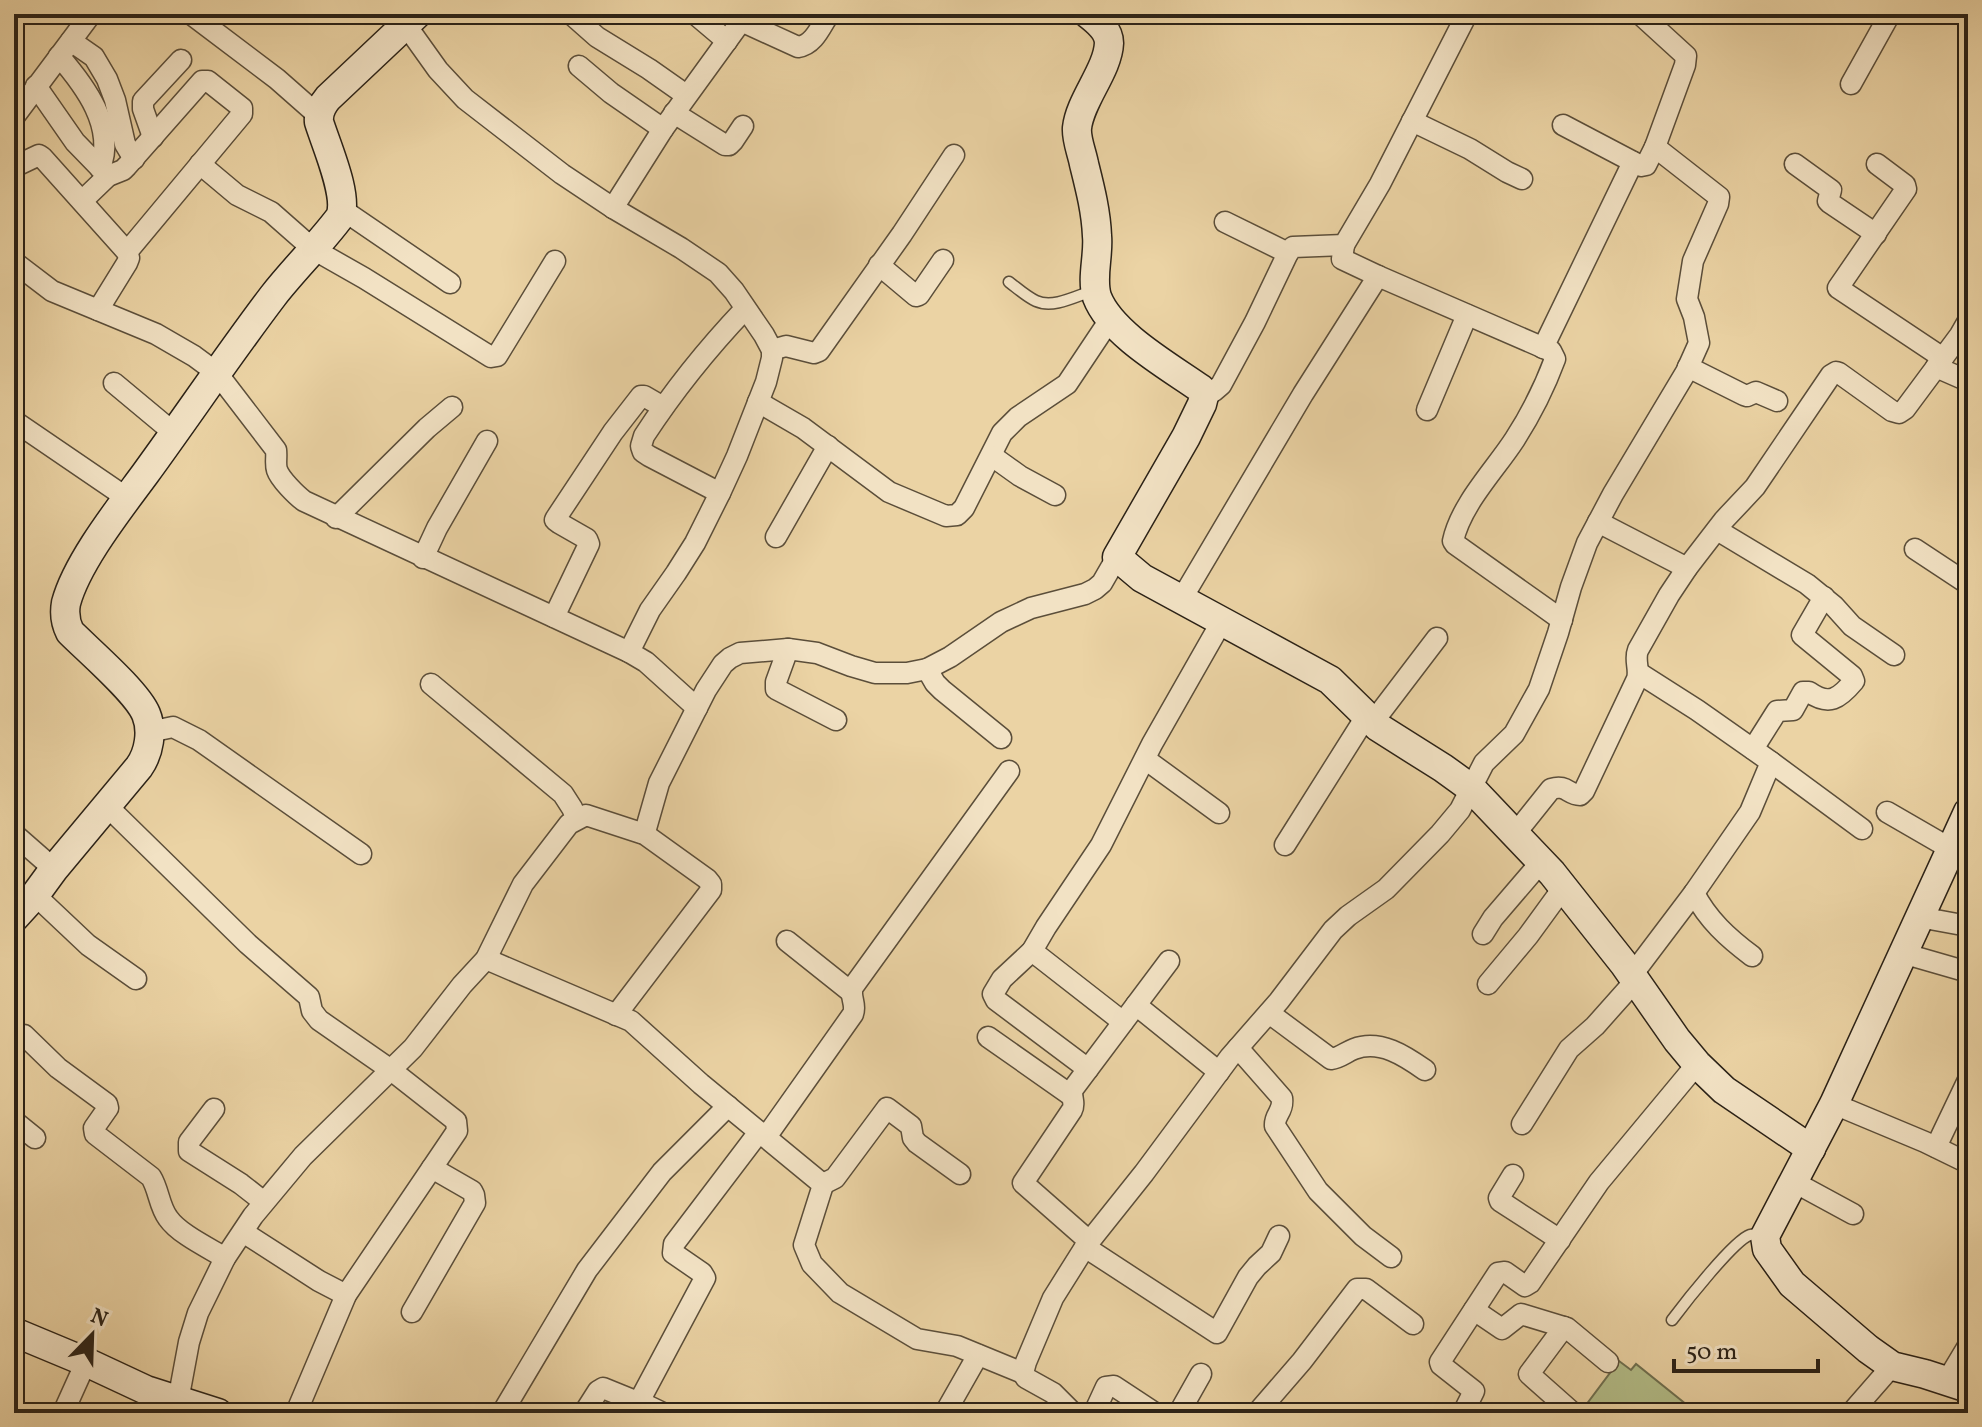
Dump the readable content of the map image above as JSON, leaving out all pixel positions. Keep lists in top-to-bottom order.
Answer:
{
  "scale_bar": "50 m",
  "north": "top right"
}
